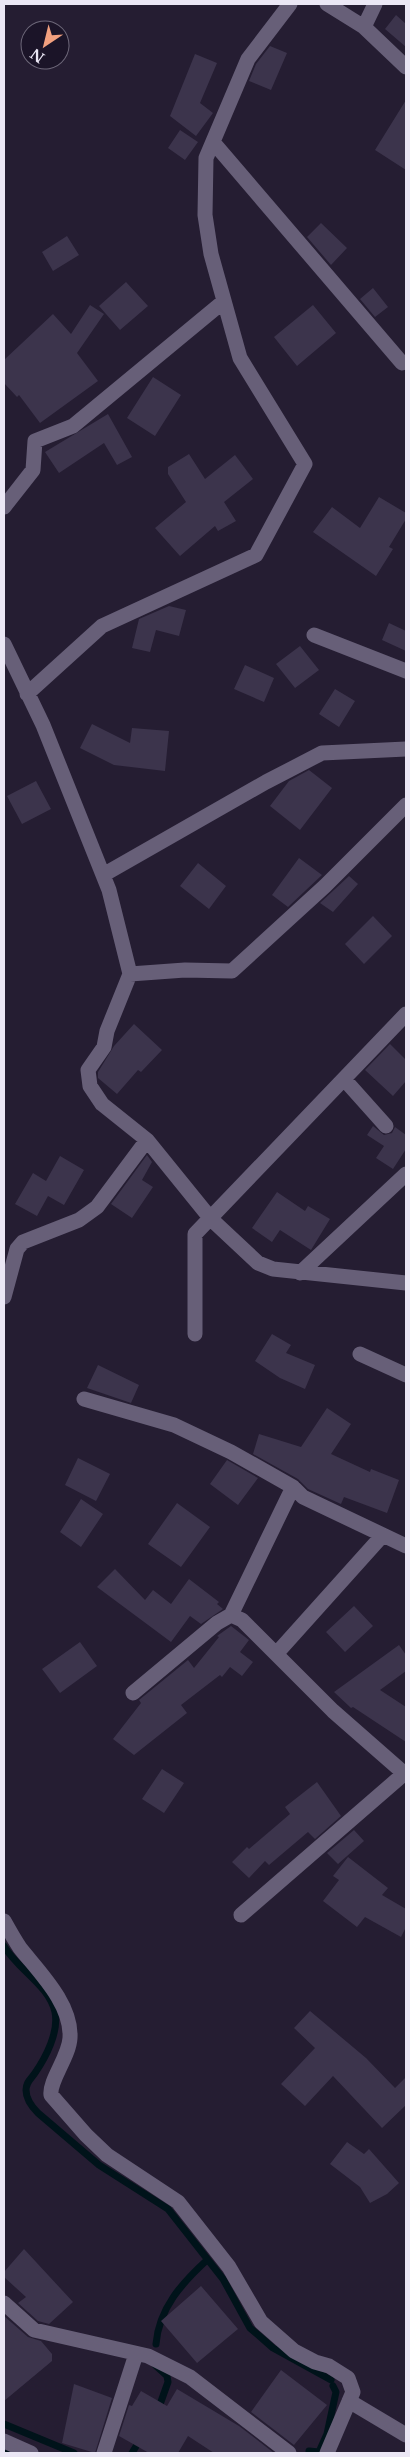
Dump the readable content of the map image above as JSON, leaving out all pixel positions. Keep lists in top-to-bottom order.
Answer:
{
  "north": "bottom left"
}
